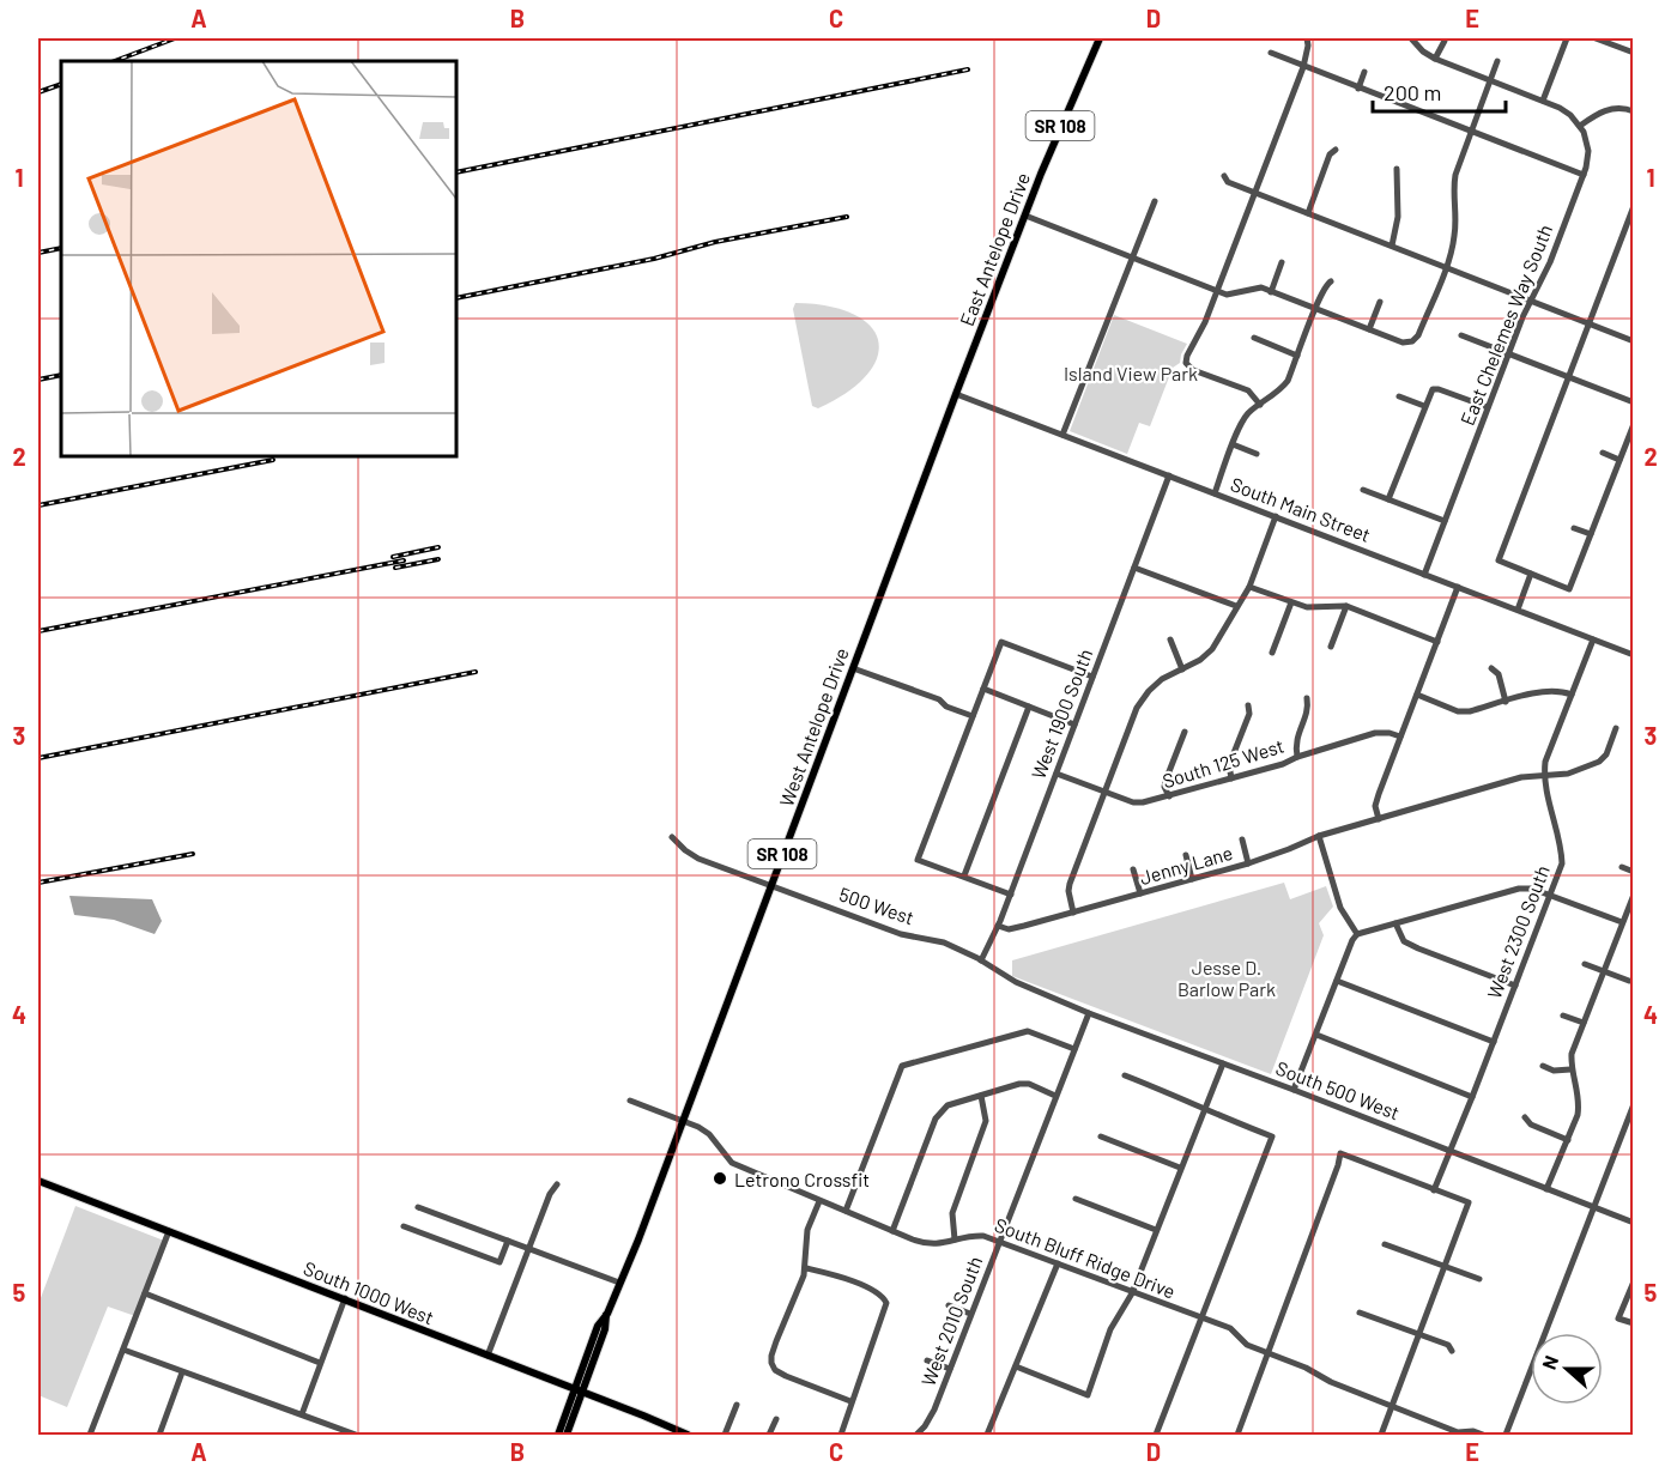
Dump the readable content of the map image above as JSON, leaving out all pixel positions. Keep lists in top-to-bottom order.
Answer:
{
  "streets": {
    "main road": [
      "SR 108",
      "East Antelope Drive",
      "West Antelope Drive",
      "South 1000 West"
    ],
    "street": [
      "East Chelemes Way South",
      "South Main Street",
      "West 1900 South",
      "South 125 West",
      "Jenny Lane",
      "500 West",
      "West 2300 South",
      "South 500 West",
      "South Bluff Ridge Drive",
      "West 2010 South"
    ]
  },
  "crossings": [
    ["East Antelope Drive", "South Main Street"],
    ["East Antelope Drive", "West Antelope Drive"],
    ["East Chelemes Way South", "South Main Street"],
    ["South Main Street", "West 1900 South"],
    ["South Main Street", "West Antelope Drive"],
    ["South Main Street", "West 2300 South"],
    ["West 1900 South", "South 125 West"],
    ["West 1900 South", "Jenny Lane"],
    ["West 1900 South", "500 West"],
    ["West Antelope Drive", "500 West"],
    ["West Antelope Drive", "South Bluff Ridge Drive"],
    ["West Antelope Drive", "South 1000 West"],
    ["Jenny Lane", "West 2300 South"],
    ["500 West", "South 500 West"],
    ["West 2300 South", "South 500 West"],
    ["South 500 West", "West 2010 South"],
    ["South Bluff Ridge Drive", "West 2010 South"]
  ],
  "parks": ["Island View Park", "Jesse D. Barlow Park"],
  "places": ["Letrono Crossfit"],
  "scale_bar": "200 m",
  "north": "left",
  "grid": {
    "columns": [
      "A",
      "B",
      "C",
      "D",
      "E"
    ],
    "rows": [
      "1",
      "2",
      "3",
      "4",
      "5"
    ]
  }
}
